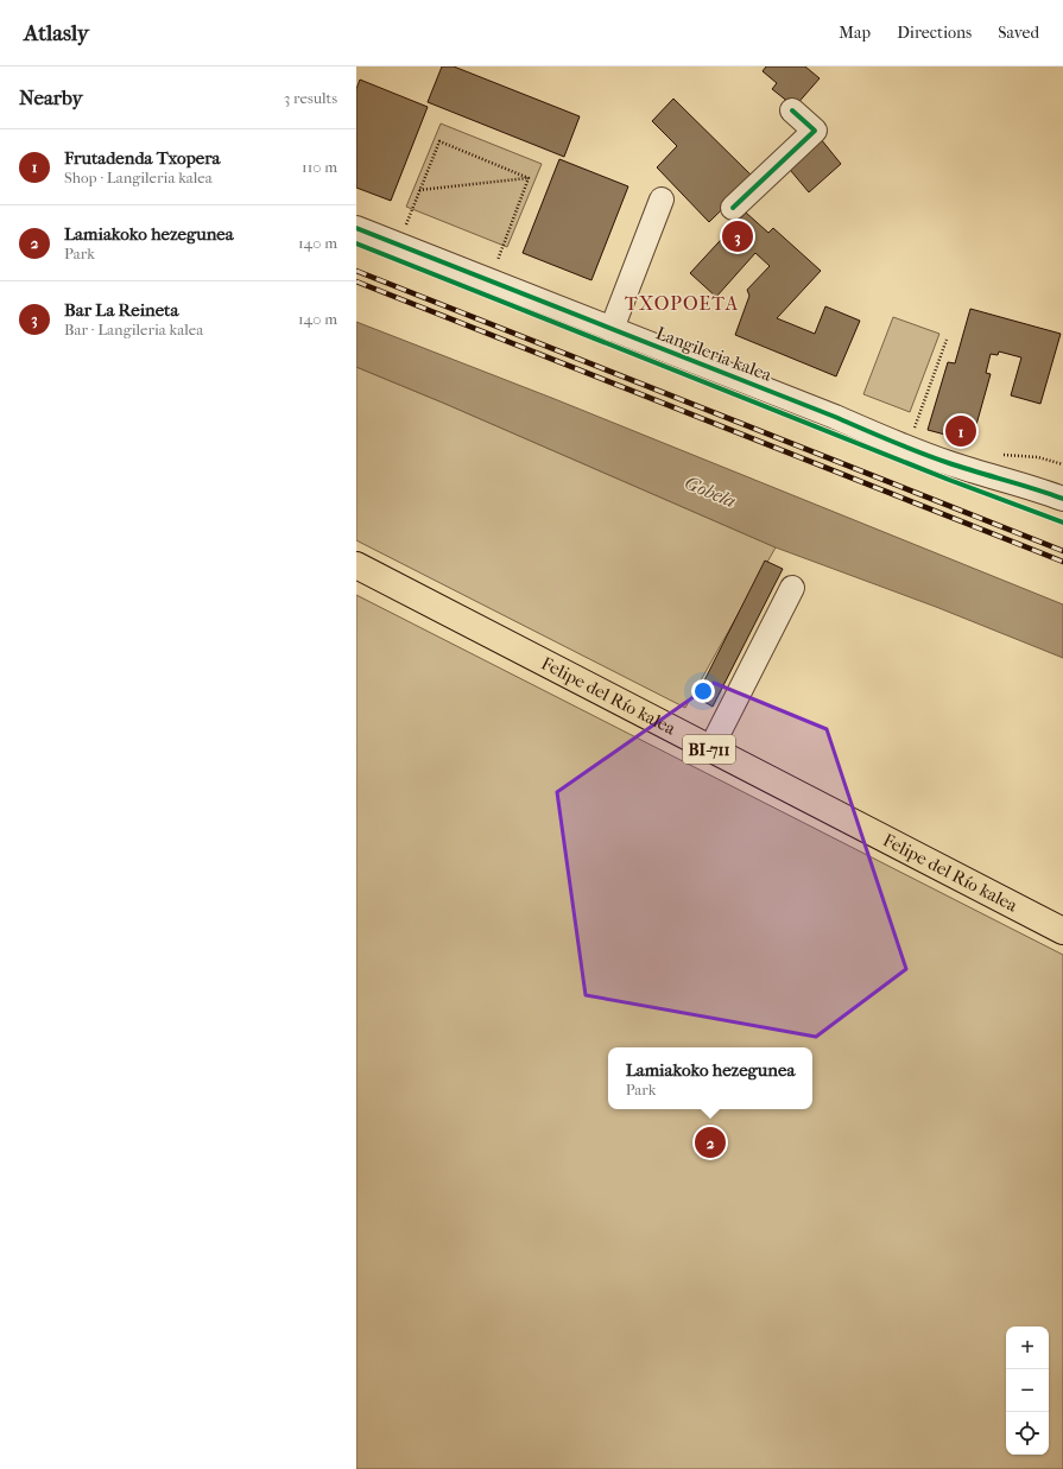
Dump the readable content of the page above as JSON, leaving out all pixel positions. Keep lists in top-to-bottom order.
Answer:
{
  "streets": {
    "main road": ["Felipe del Río kalea", "BI-711"],
    "street": ["Langileria kalea"]
  },
  "districts": ["TXOPOETA"],
  "water": ["Gobela"],
  "page": {
    "header": "Atlasly",
    "nav": ["Map", "Directions", "Saved"],
    "heading": ["Nearby", "3 results"],
    "list": [
      {
        "mark": "1",
        "name": "Frutadenda Txopera",
        "note": "Shop · Langileria kalea",
        "value": "110 m"
      },
      {
        "mark": "2",
        "name": "Lamiakoko hezegunea",
        "note": "Park",
        "value": "140 m"
      },
      {
        "mark": "3",
        "name": "Bar La Reineta",
        "note": "Bar · Langileria kalea",
        "value": "140 m"
      }
    ],
    "pins": ["3", "1", "2"],
    "popup": ["Lamiakoko hezegunea", "Park"],
    "map_buttons": ["+", "−"]
  }
}
